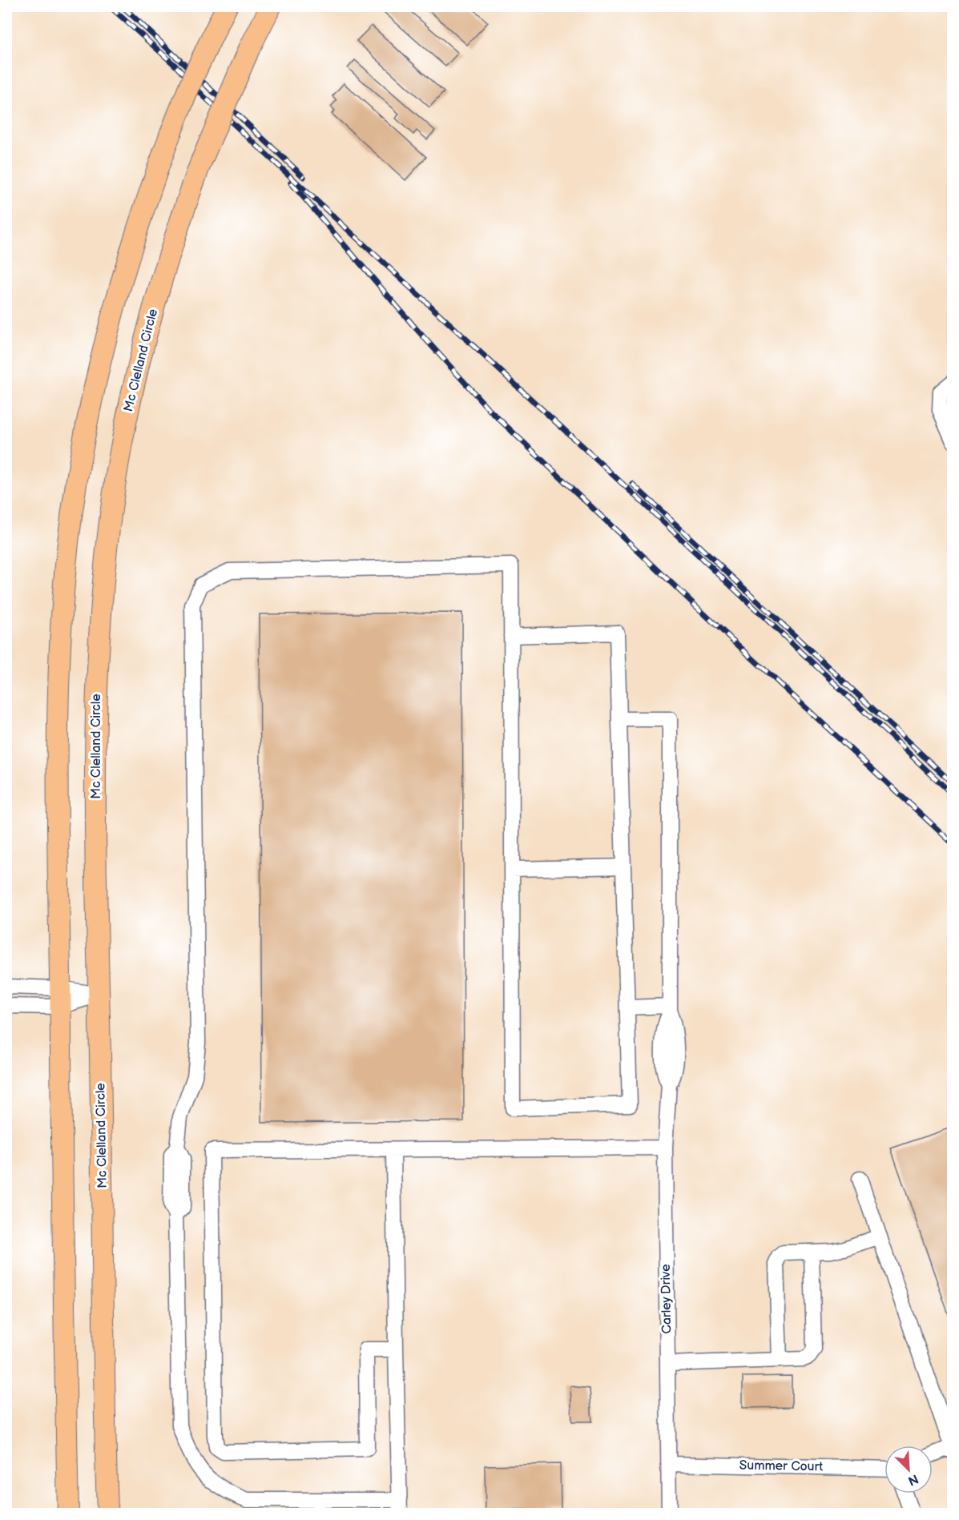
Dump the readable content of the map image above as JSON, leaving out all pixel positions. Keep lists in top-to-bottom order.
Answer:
{
  "streets": {
    "highway": ["Mc Clelland Circle"],
    "street": ["Carley Drive", "Summer Court"]
  },
  "crossings": [
    ["Carley Drive", "Summer Court"]
  ],
  "north": "bottom right"
}
